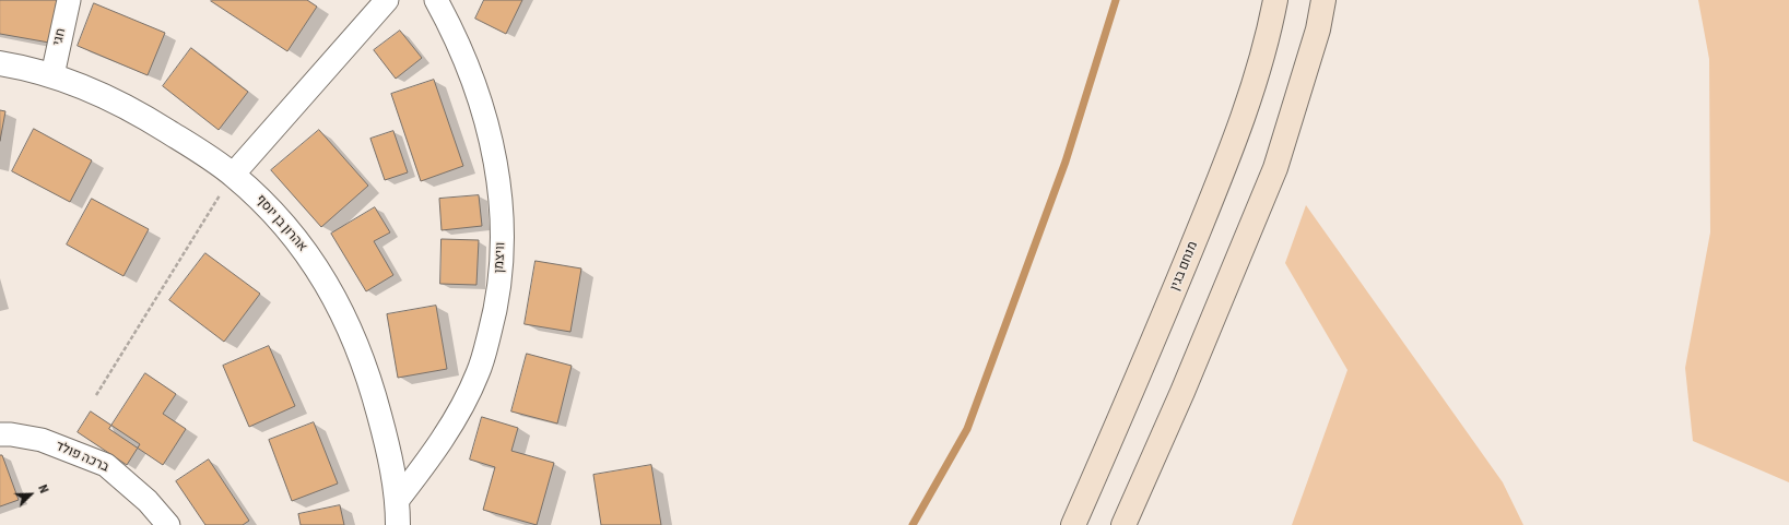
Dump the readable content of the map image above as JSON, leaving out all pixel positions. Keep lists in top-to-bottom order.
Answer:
{
  "streets": {
    "main road": ["מנחם בגין"],
    "street": [
      "חגי",
      "אהרון בן יוסף",
      "וויצמן",
      "ברכה פולד"
    ]
  },
  "crossings": [
    ["חגי", "אהרון בן יוסף"],
    ["אהרון בן יוסף", "וויצמן"]
  ],
  "north": "top right"
}
